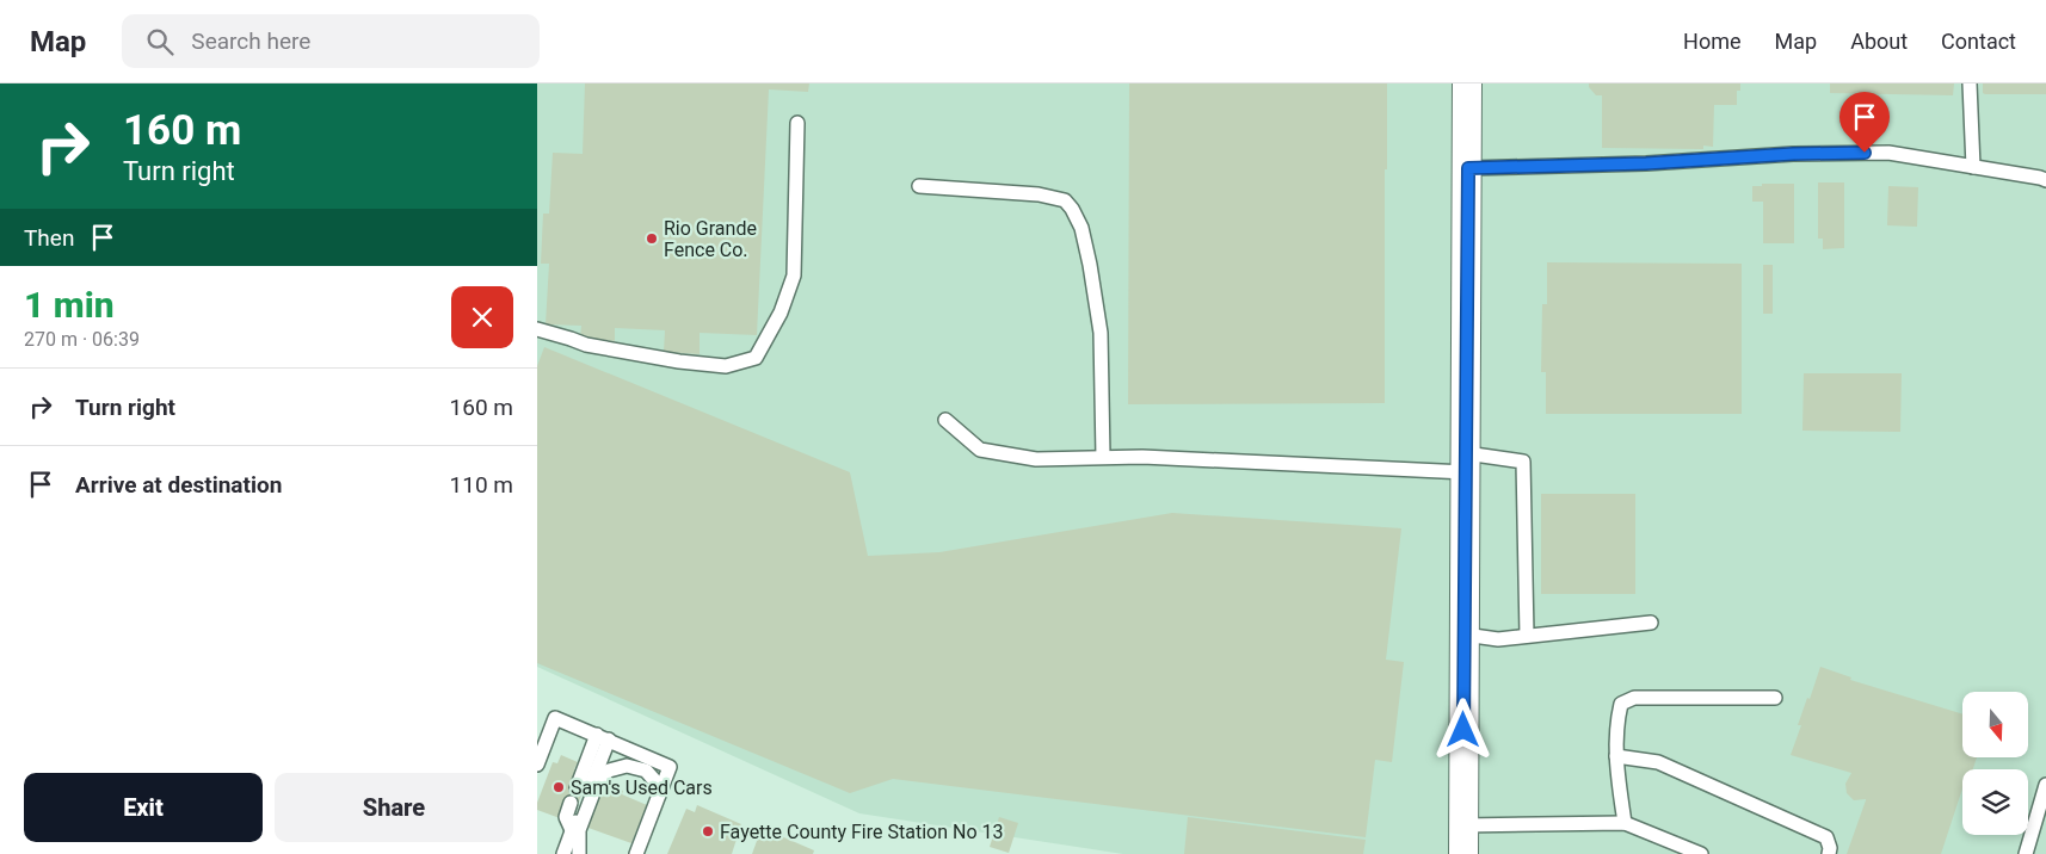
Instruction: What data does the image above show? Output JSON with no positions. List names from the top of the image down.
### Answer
{
  "places": ["Rio Grande Fence Co.", "Sam's Used Cars", "Fayette County Fire Station No 13"],
  "north": "bottom",
  "page": {
    "header": "Map",
    "search": "Search here",
    "nav": [
      "Home",
      "Map",
      "About",
      "Contact"
    ],
    "turn": ["160 m", "Turn right"],
    "then": "Then",
    "heading": ["1 min", "270 m · 06:39"],
    "list": [
      {
        "name": "Turn right",
        "value": "160 m"
      },
      {
        "name": "Arrive at destination",
        "value": "110 m"
      }
    ],
    "buttons": ["Exit", "Share"]
  }
}
